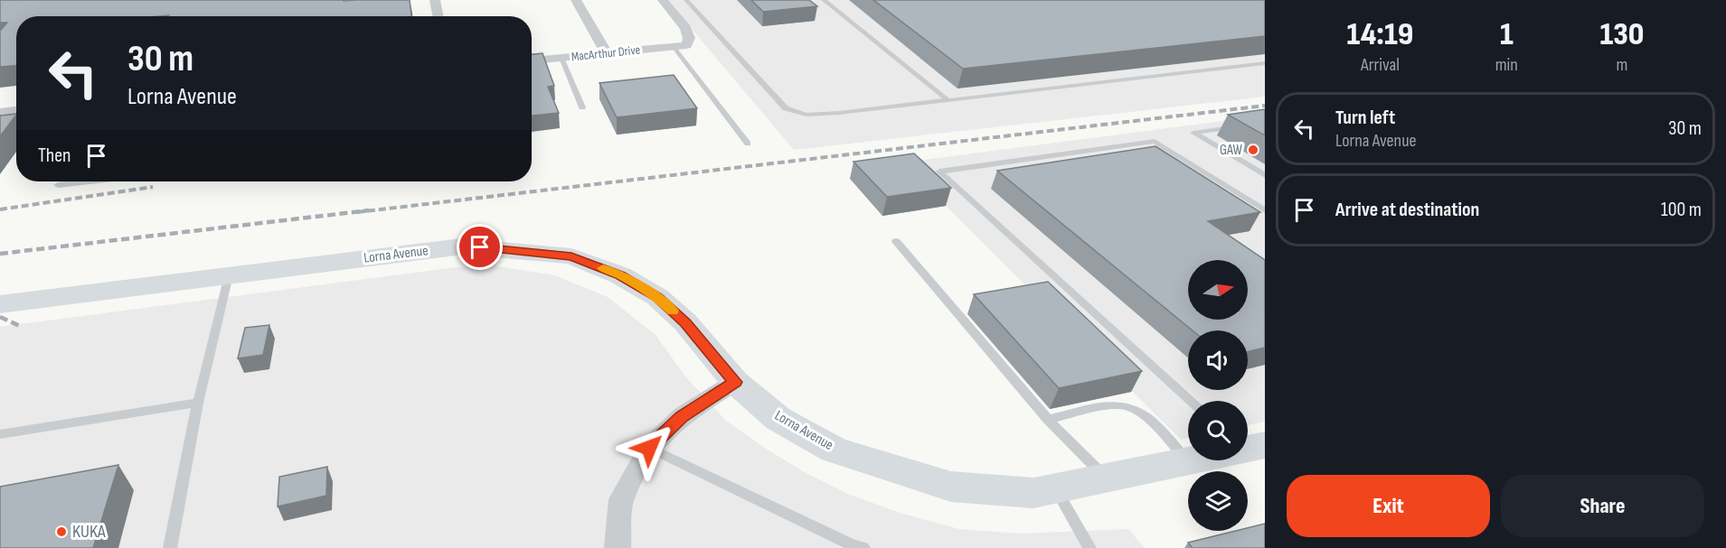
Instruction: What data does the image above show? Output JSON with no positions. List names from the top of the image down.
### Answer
{
  "streets": {
    "street": ["MacArthur Drive", "Lorna Avenue"]
  },
  "places": ["GAW", "KUKA"],
  "north": "right",
  "page": {
    "eta": [
      "14:19",
      "Arrival",
      "1",
      "min",
      "130",
      "m"
    ],
    "turn": ["30 m", "Lorna Avenue"],
    "list": [
      {
        "name": "Turn left",
        "note": "Lorna Avenue",
        "value": "30 m"
      },
      {
        "name": "Arrive at destination",
        "value": "100 m"
      }
    ],
    "then": "Then",
    "buttons": ["Exit", "Share"]
  }
}
